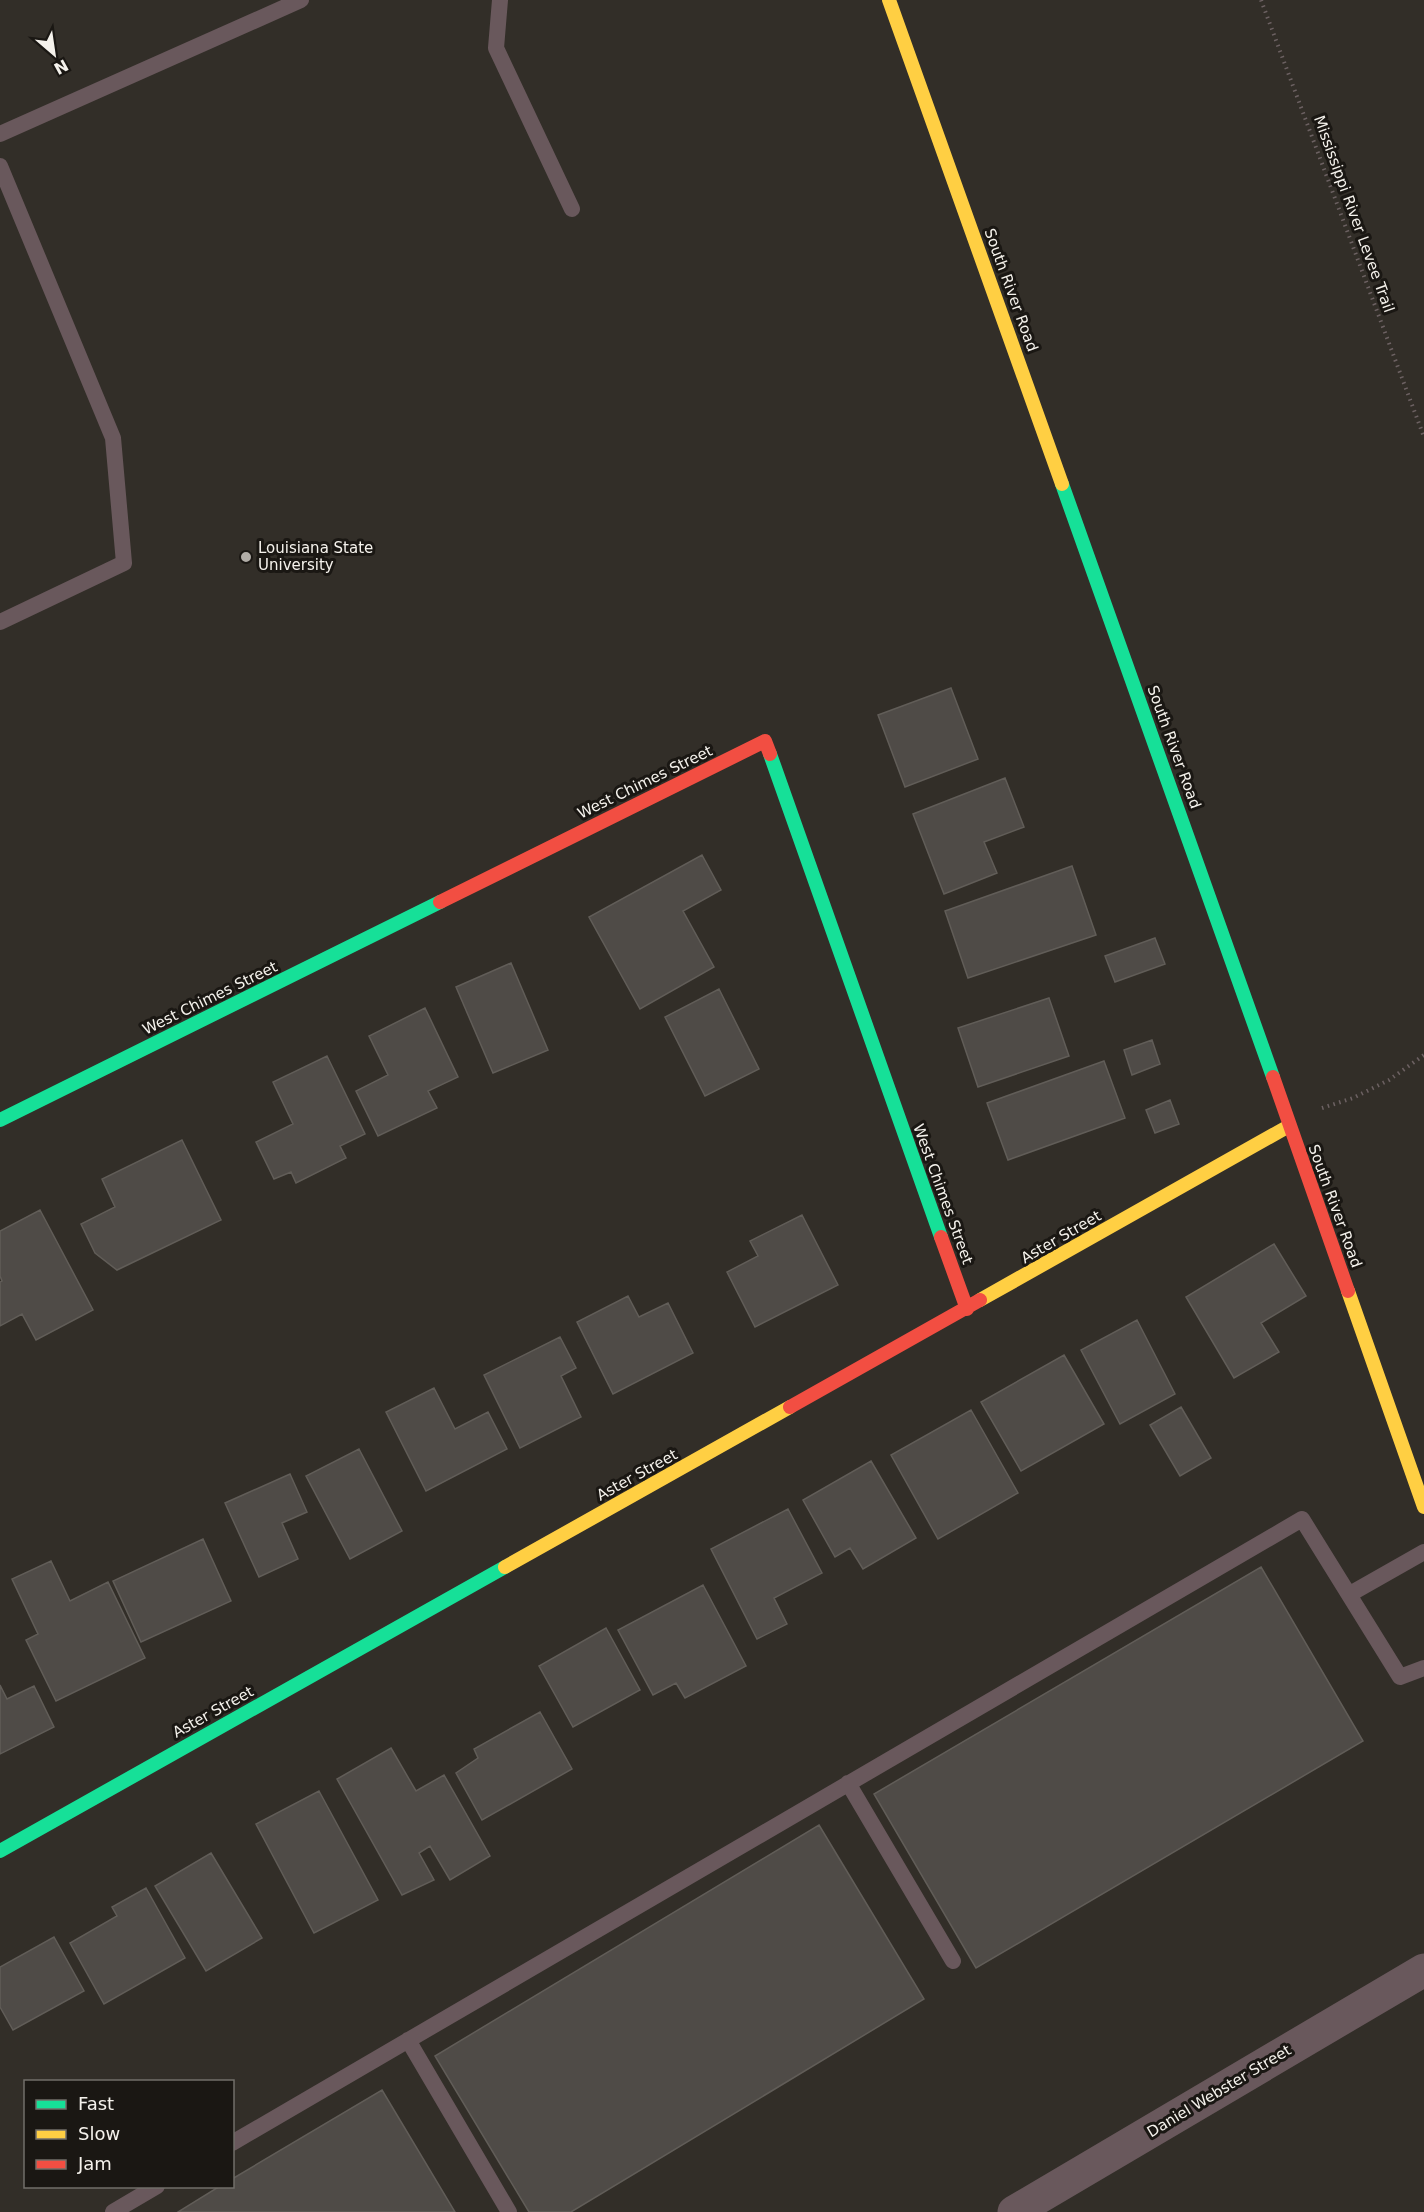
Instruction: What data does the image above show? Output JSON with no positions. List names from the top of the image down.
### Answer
{
  "streets": {
    "street": [
      "South River Road",
      "West Chimes Street",
      "Aster Street",
      "Daniel Webster Street"
    ],
    "path": ["Mississippi River Levee Trail"]
  },
  "crossings": [
    ["South River Road", "Aster Street"],
    ["West Chimes Street", "Aster Street"]
  ],
  "places": ["Louisiana State University"],
  "legend": ["Fast", "Slow", "Jam"],
  "north": "bottom right"
}
